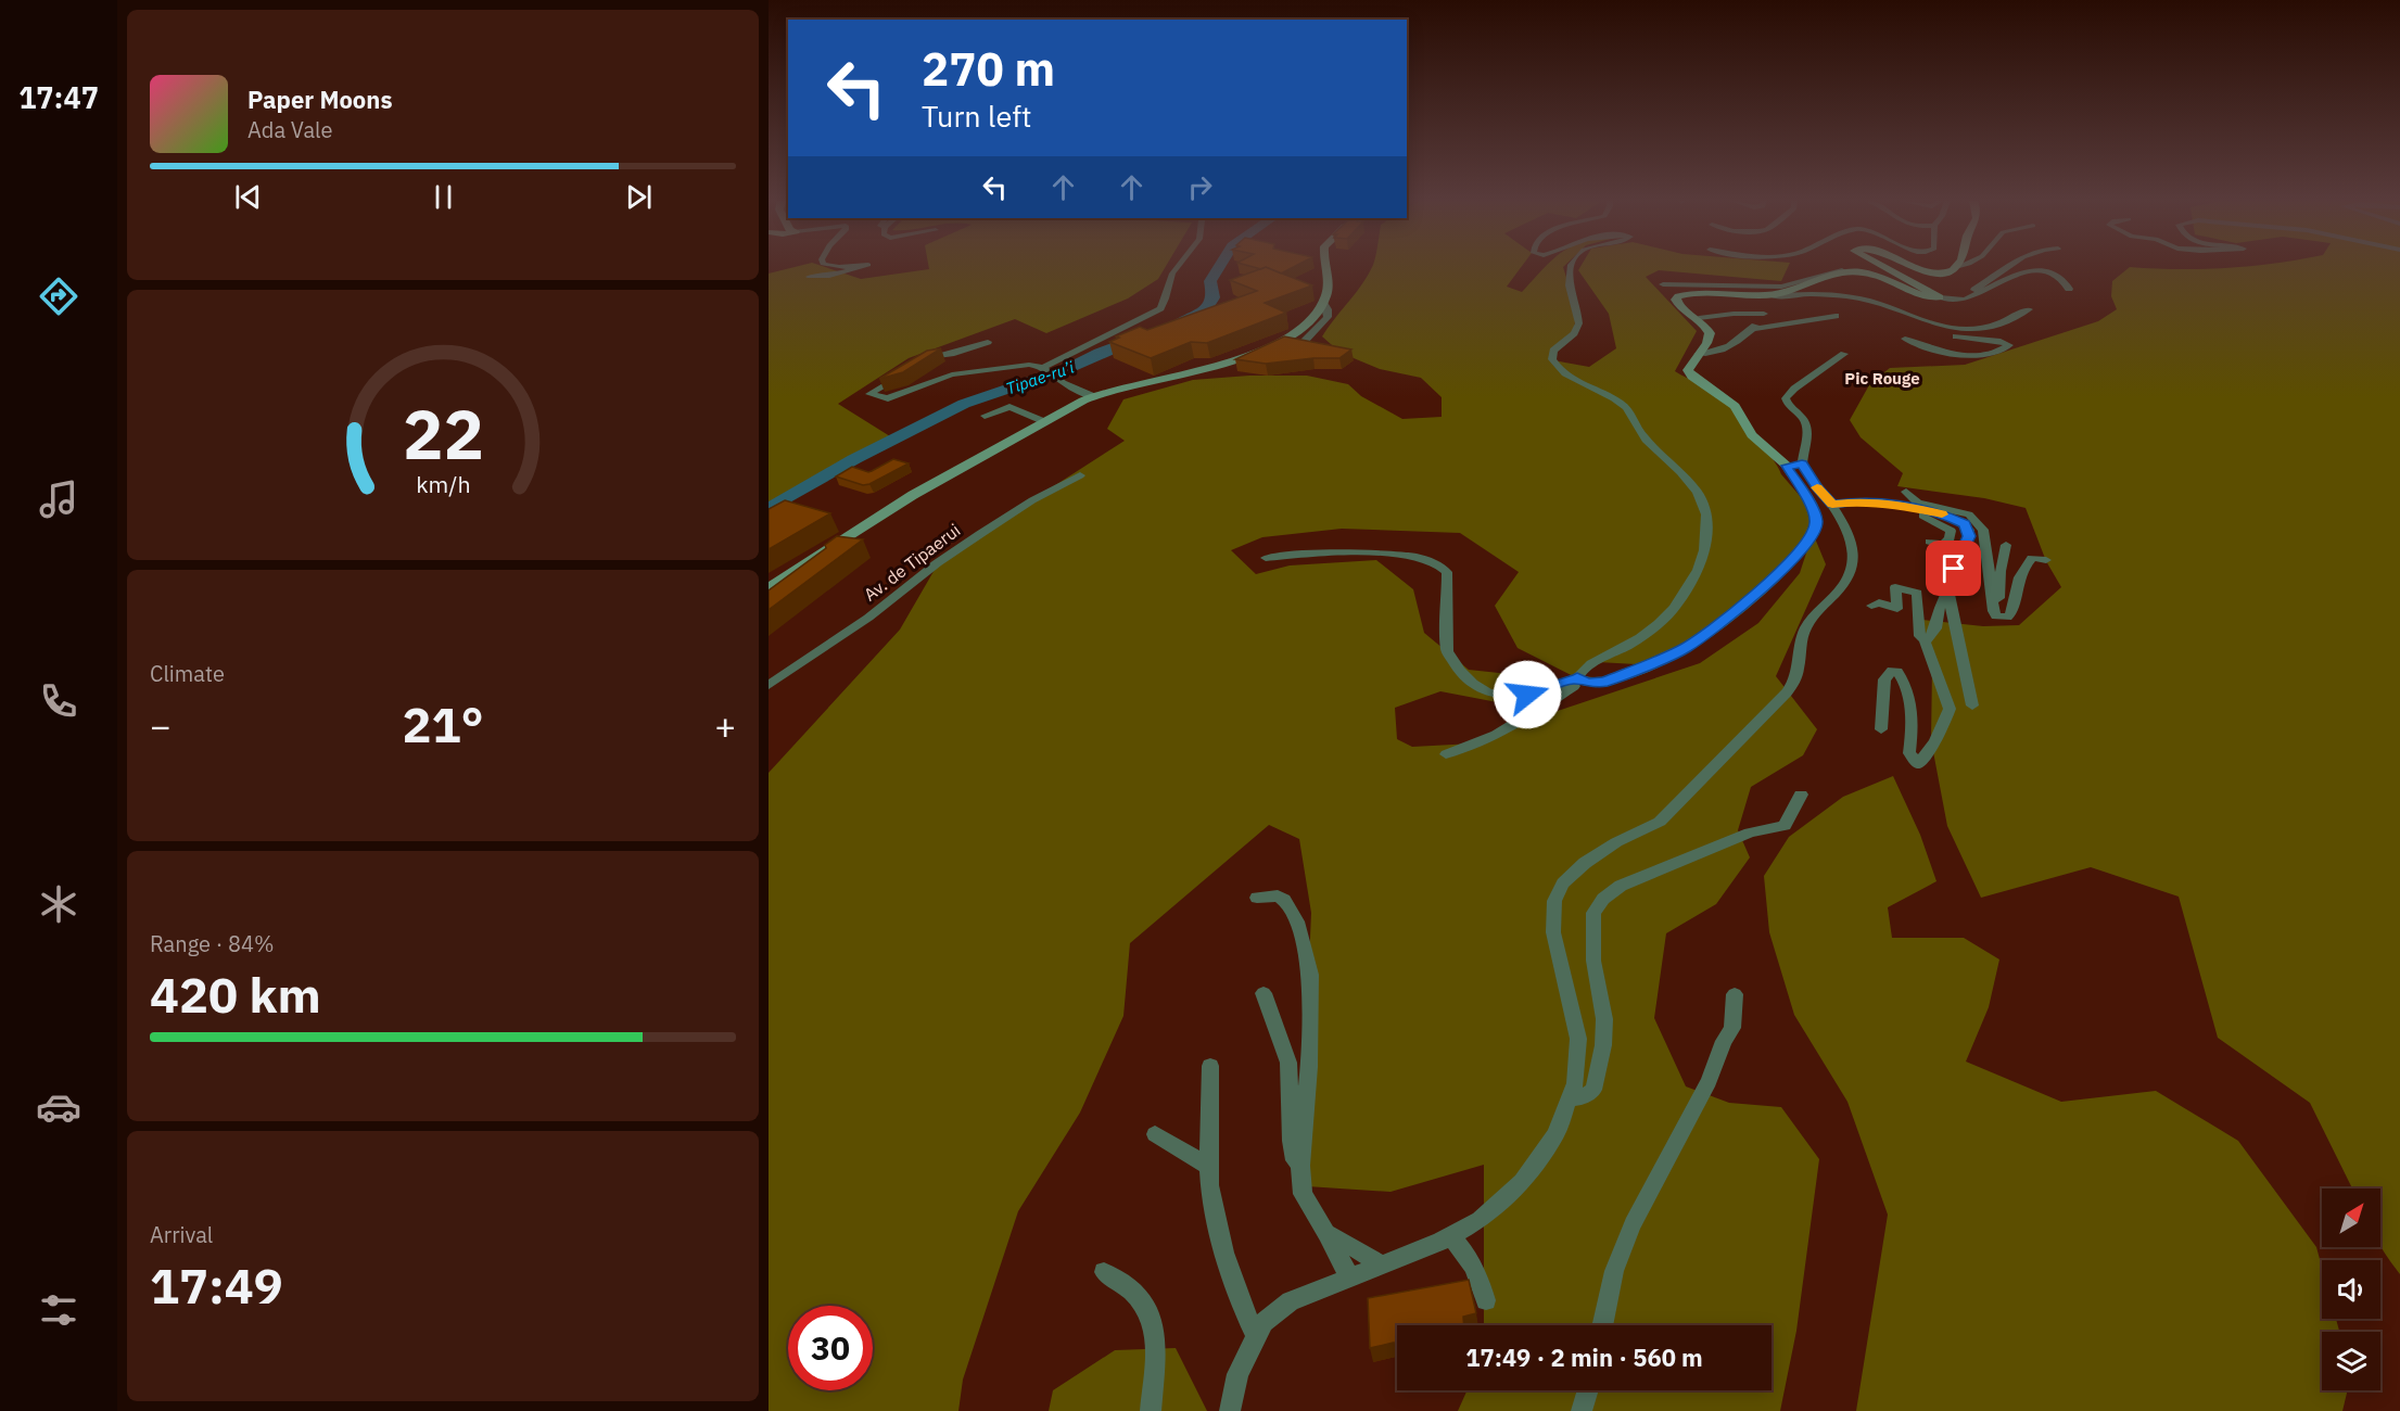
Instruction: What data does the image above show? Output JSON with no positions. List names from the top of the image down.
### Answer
{
  "streets": {
    "street": ["Av. de Tipaerui"]
  },
  "districts": ["Pic Rouge"],
  "water": ["Tipae-ru’i"],
  "north": "top right",
  "page": {
    "tabs": "17:47",
    "turn": ["270 m", "Turn left"],
    "song": ["Paper Moons", "Ada Vale"],
    "tile": [
      "Climate",
      ["Range · 84%", "420 km"],
      ["Arrival", "17:49"]
    ],
    "heat": ["−", "21°", "+"],
    "limit": "30",
    "trip": "17:49 · 2 min · 560 m",
    "gauge": ["22", "km/h"]
  }
}
